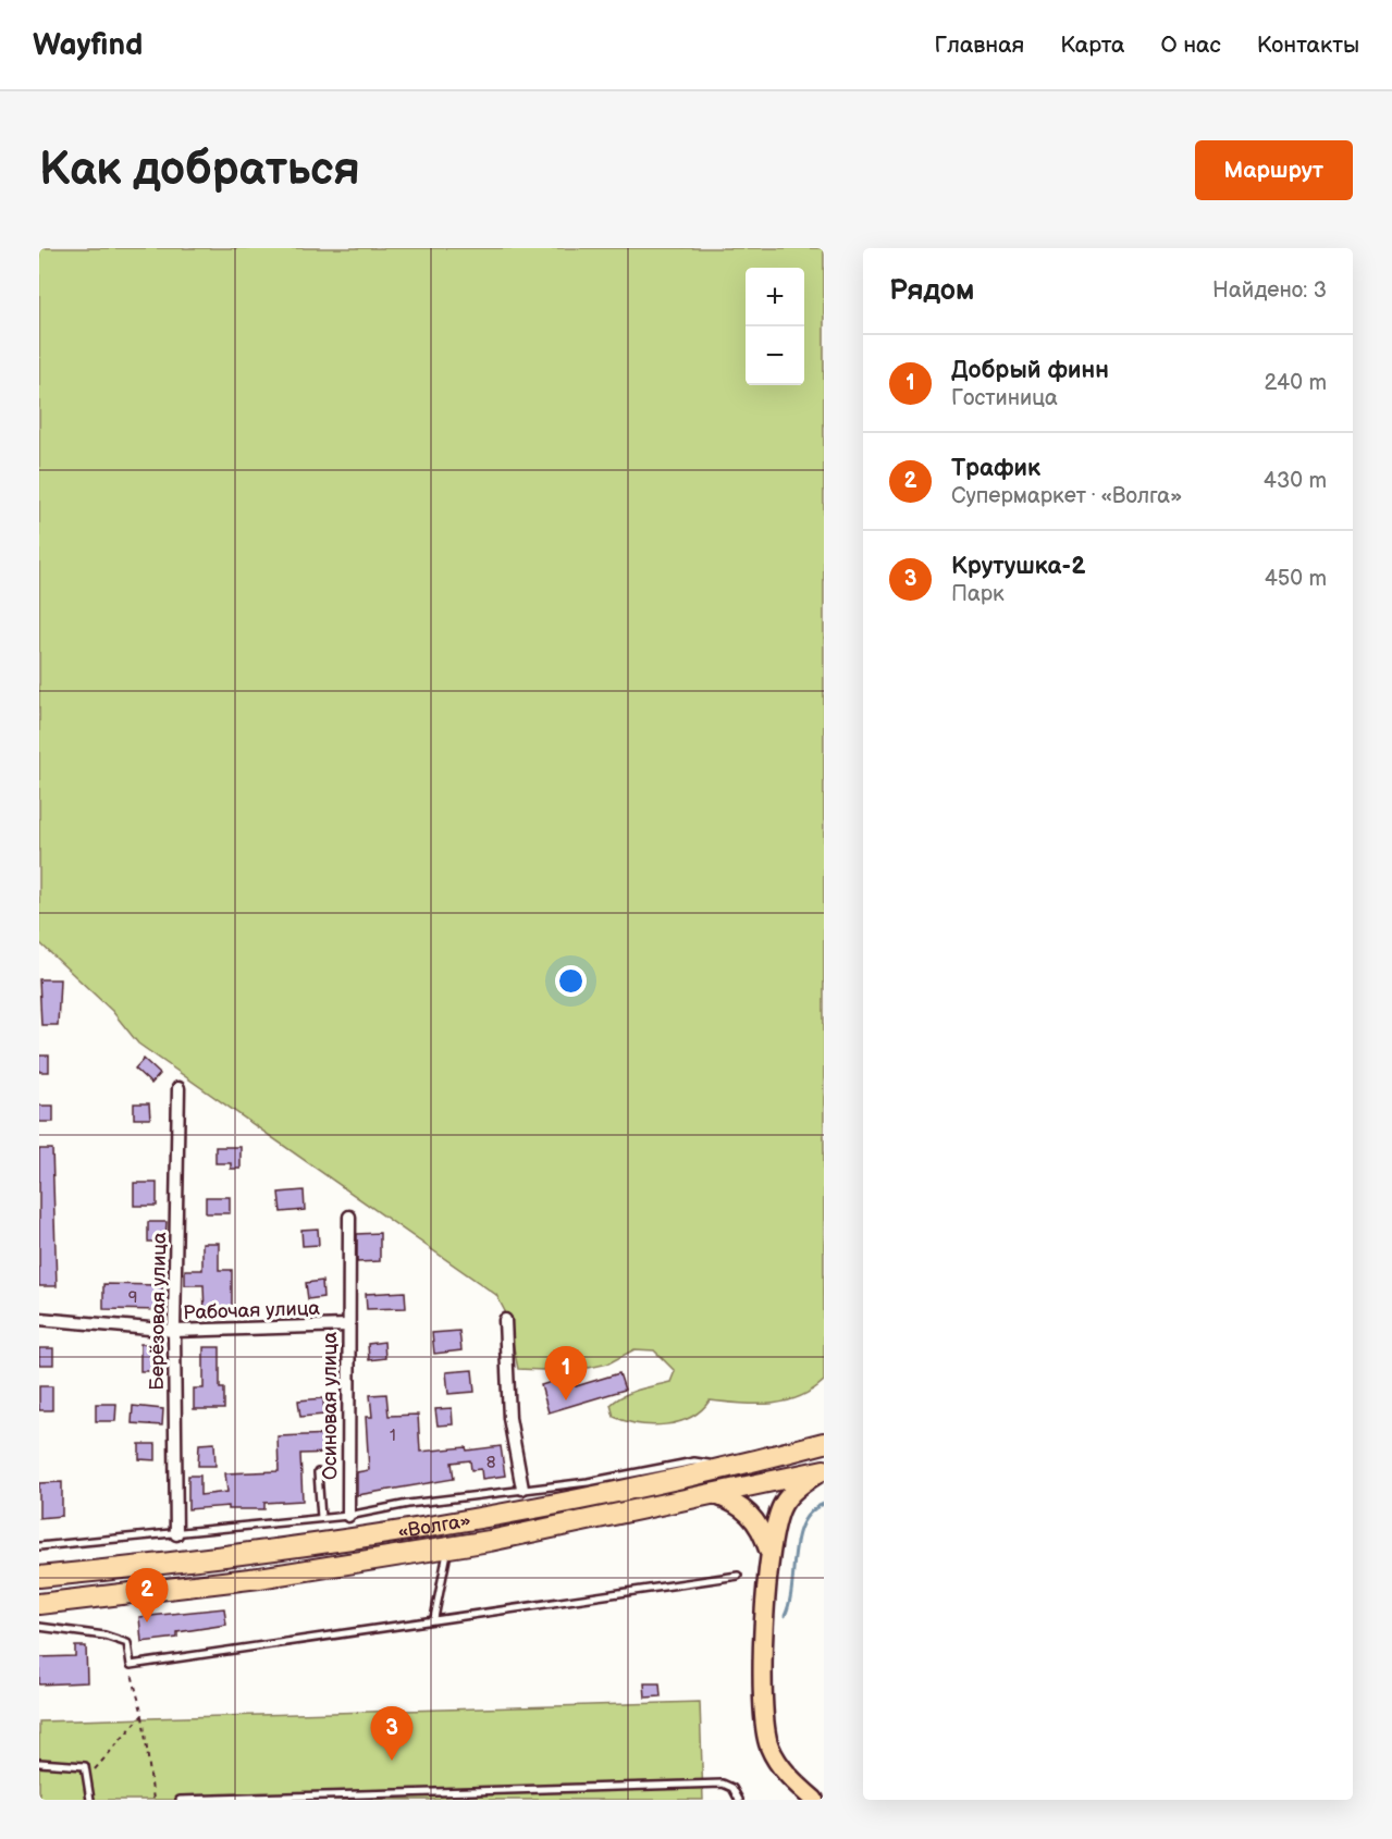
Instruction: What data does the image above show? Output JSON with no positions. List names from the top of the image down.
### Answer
{
  "streets": {
    "highway": ["«Волга»"],
    "street": ["Рабочая улица", "Берёзовая улица", "Осиновая улица"]
  },
  "crossings": [
    ["Рабочая улица", "Берёзовая улица"],
    ["Рабочая улица", "Осиновая улица"]
  ],
  "house_numbers": ["9", "1", "8"],
  "page": {
    "header": "Wayfind",
    "nav": [
      "Главная",
      "Карта",
      "О нас",
      "Контакты"
    ],
    "buttons": "Маршрут",
    "title": "Как добраться",
    "heading": ["Рядом", "Найдено: 3"],
    "map_buttons": ["+", "−"],
    "list": [
      {
        "mark": "1",
        "name": "Добрый финн",
        "note": "Гостиница",
        "value": "240 m"
      },
      {
        "mark": "2",
        "name": "Трафик",
        "note": "Супермаркет · «Волга»",
        "value": "430 m"
      },
      {
        "mark": "3",
        "name": "Крутушка-2",
        "note": "Парк",
        "value": "450 m"
      }
    ],
    "pins": ["1", "2", "3"]
  }
}
